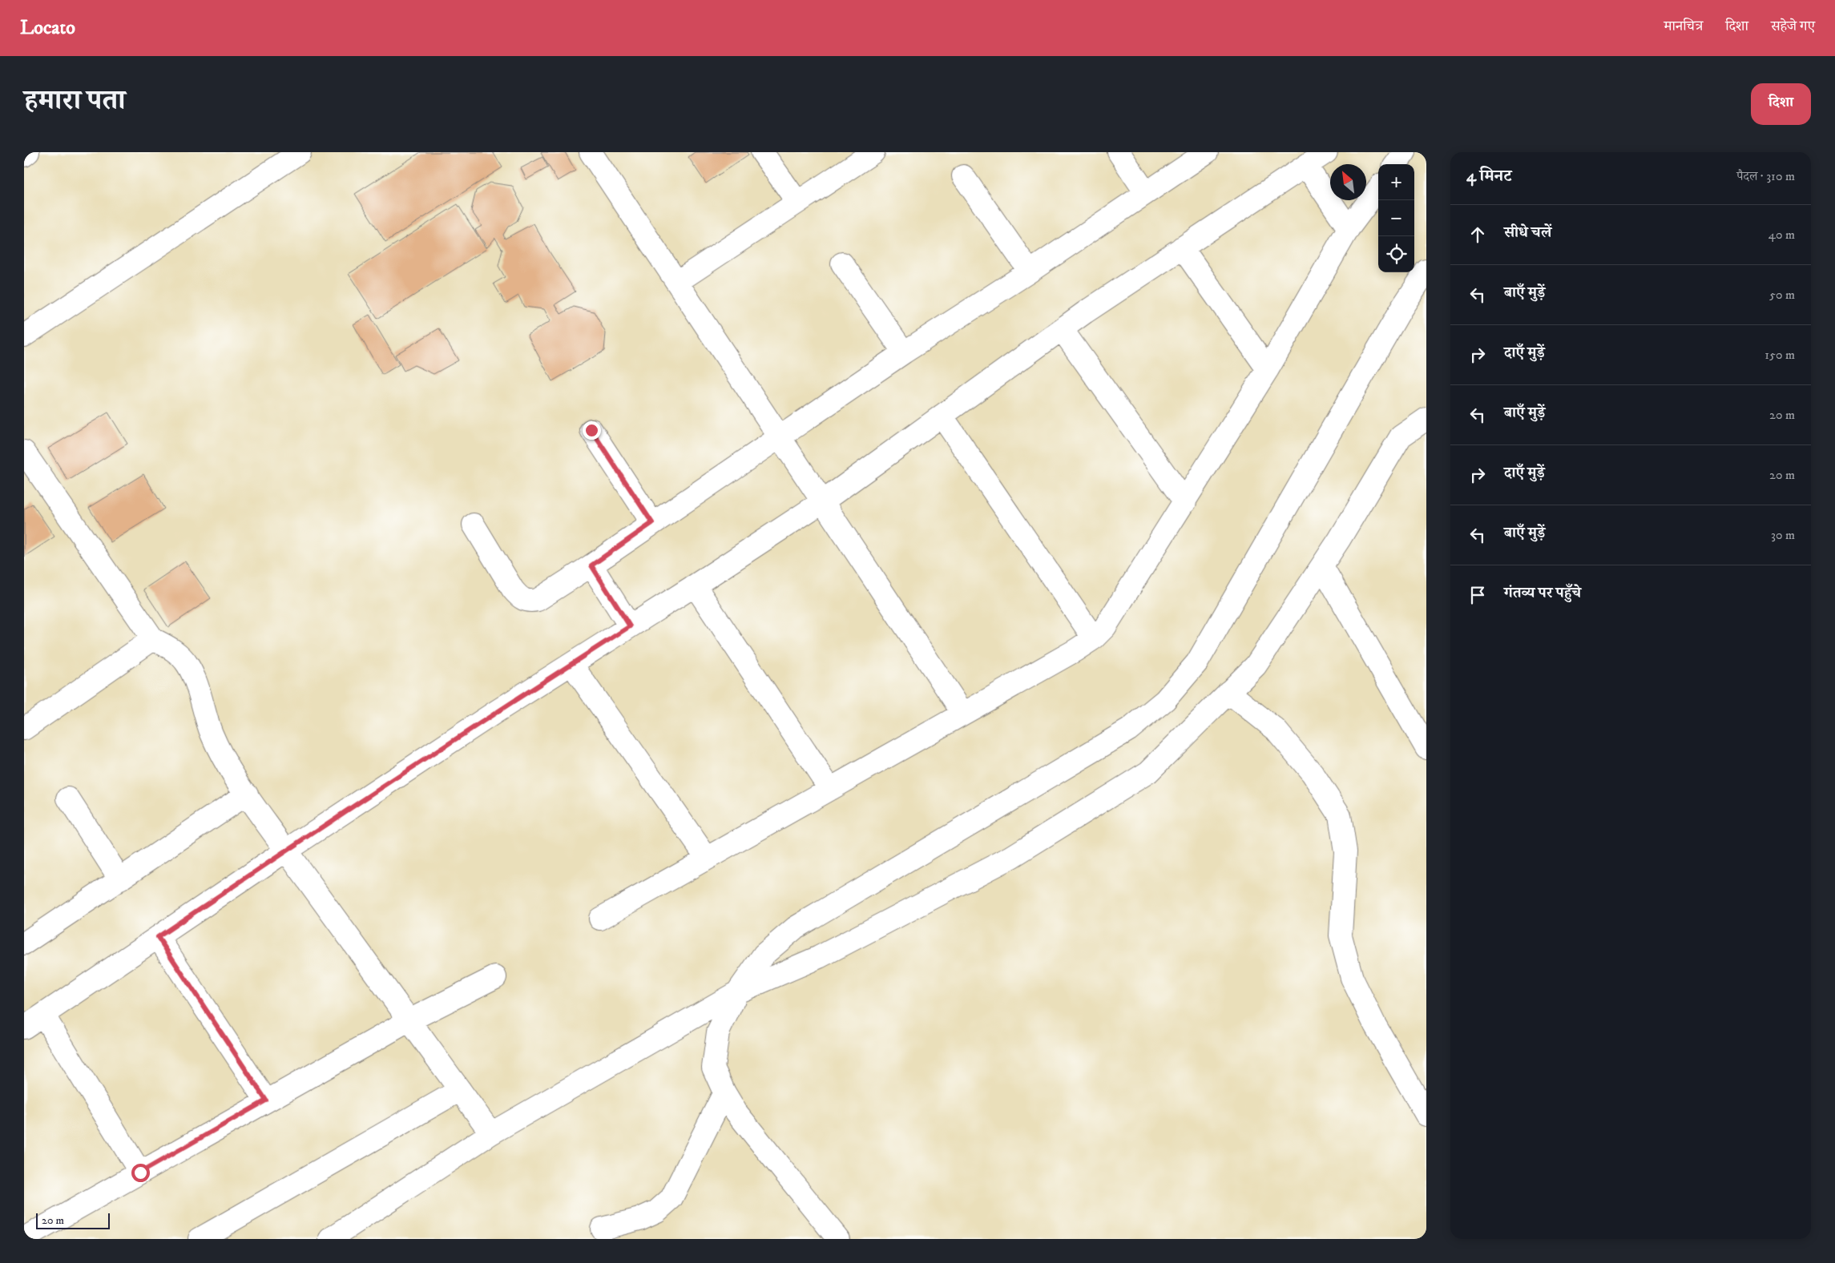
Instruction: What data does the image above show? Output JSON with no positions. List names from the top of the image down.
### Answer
{
  "scale_bar": "20 m",
  "north": "top left",
  "page": {
    "header": "Locato",
    "nav": ["मानचित्र", "दिशा", "सहेजे गए"],
    "title": "हमारा पता",
    "buttons": "दिशा",
    "heading": ["4 मिनट", "पैदल · 310 m"],
    "map_buttons": ["+", "−"],
    "list": [
      ["सीधे चलें", "40 m"],
      ["बाएँ मुड़ें", "50 m"],
      ["दाएँ मुड़ें", "150 m"],
      ["बाएँ मुड़ें", "20 m"],
      ["दाएँ मुड़ें", "20 m"],
      ["बाएँ मुड़ें", "30 m"],
      "गंतव्य पर पहुँचे"
    ],
    "scale": "20 m"
  }
}
